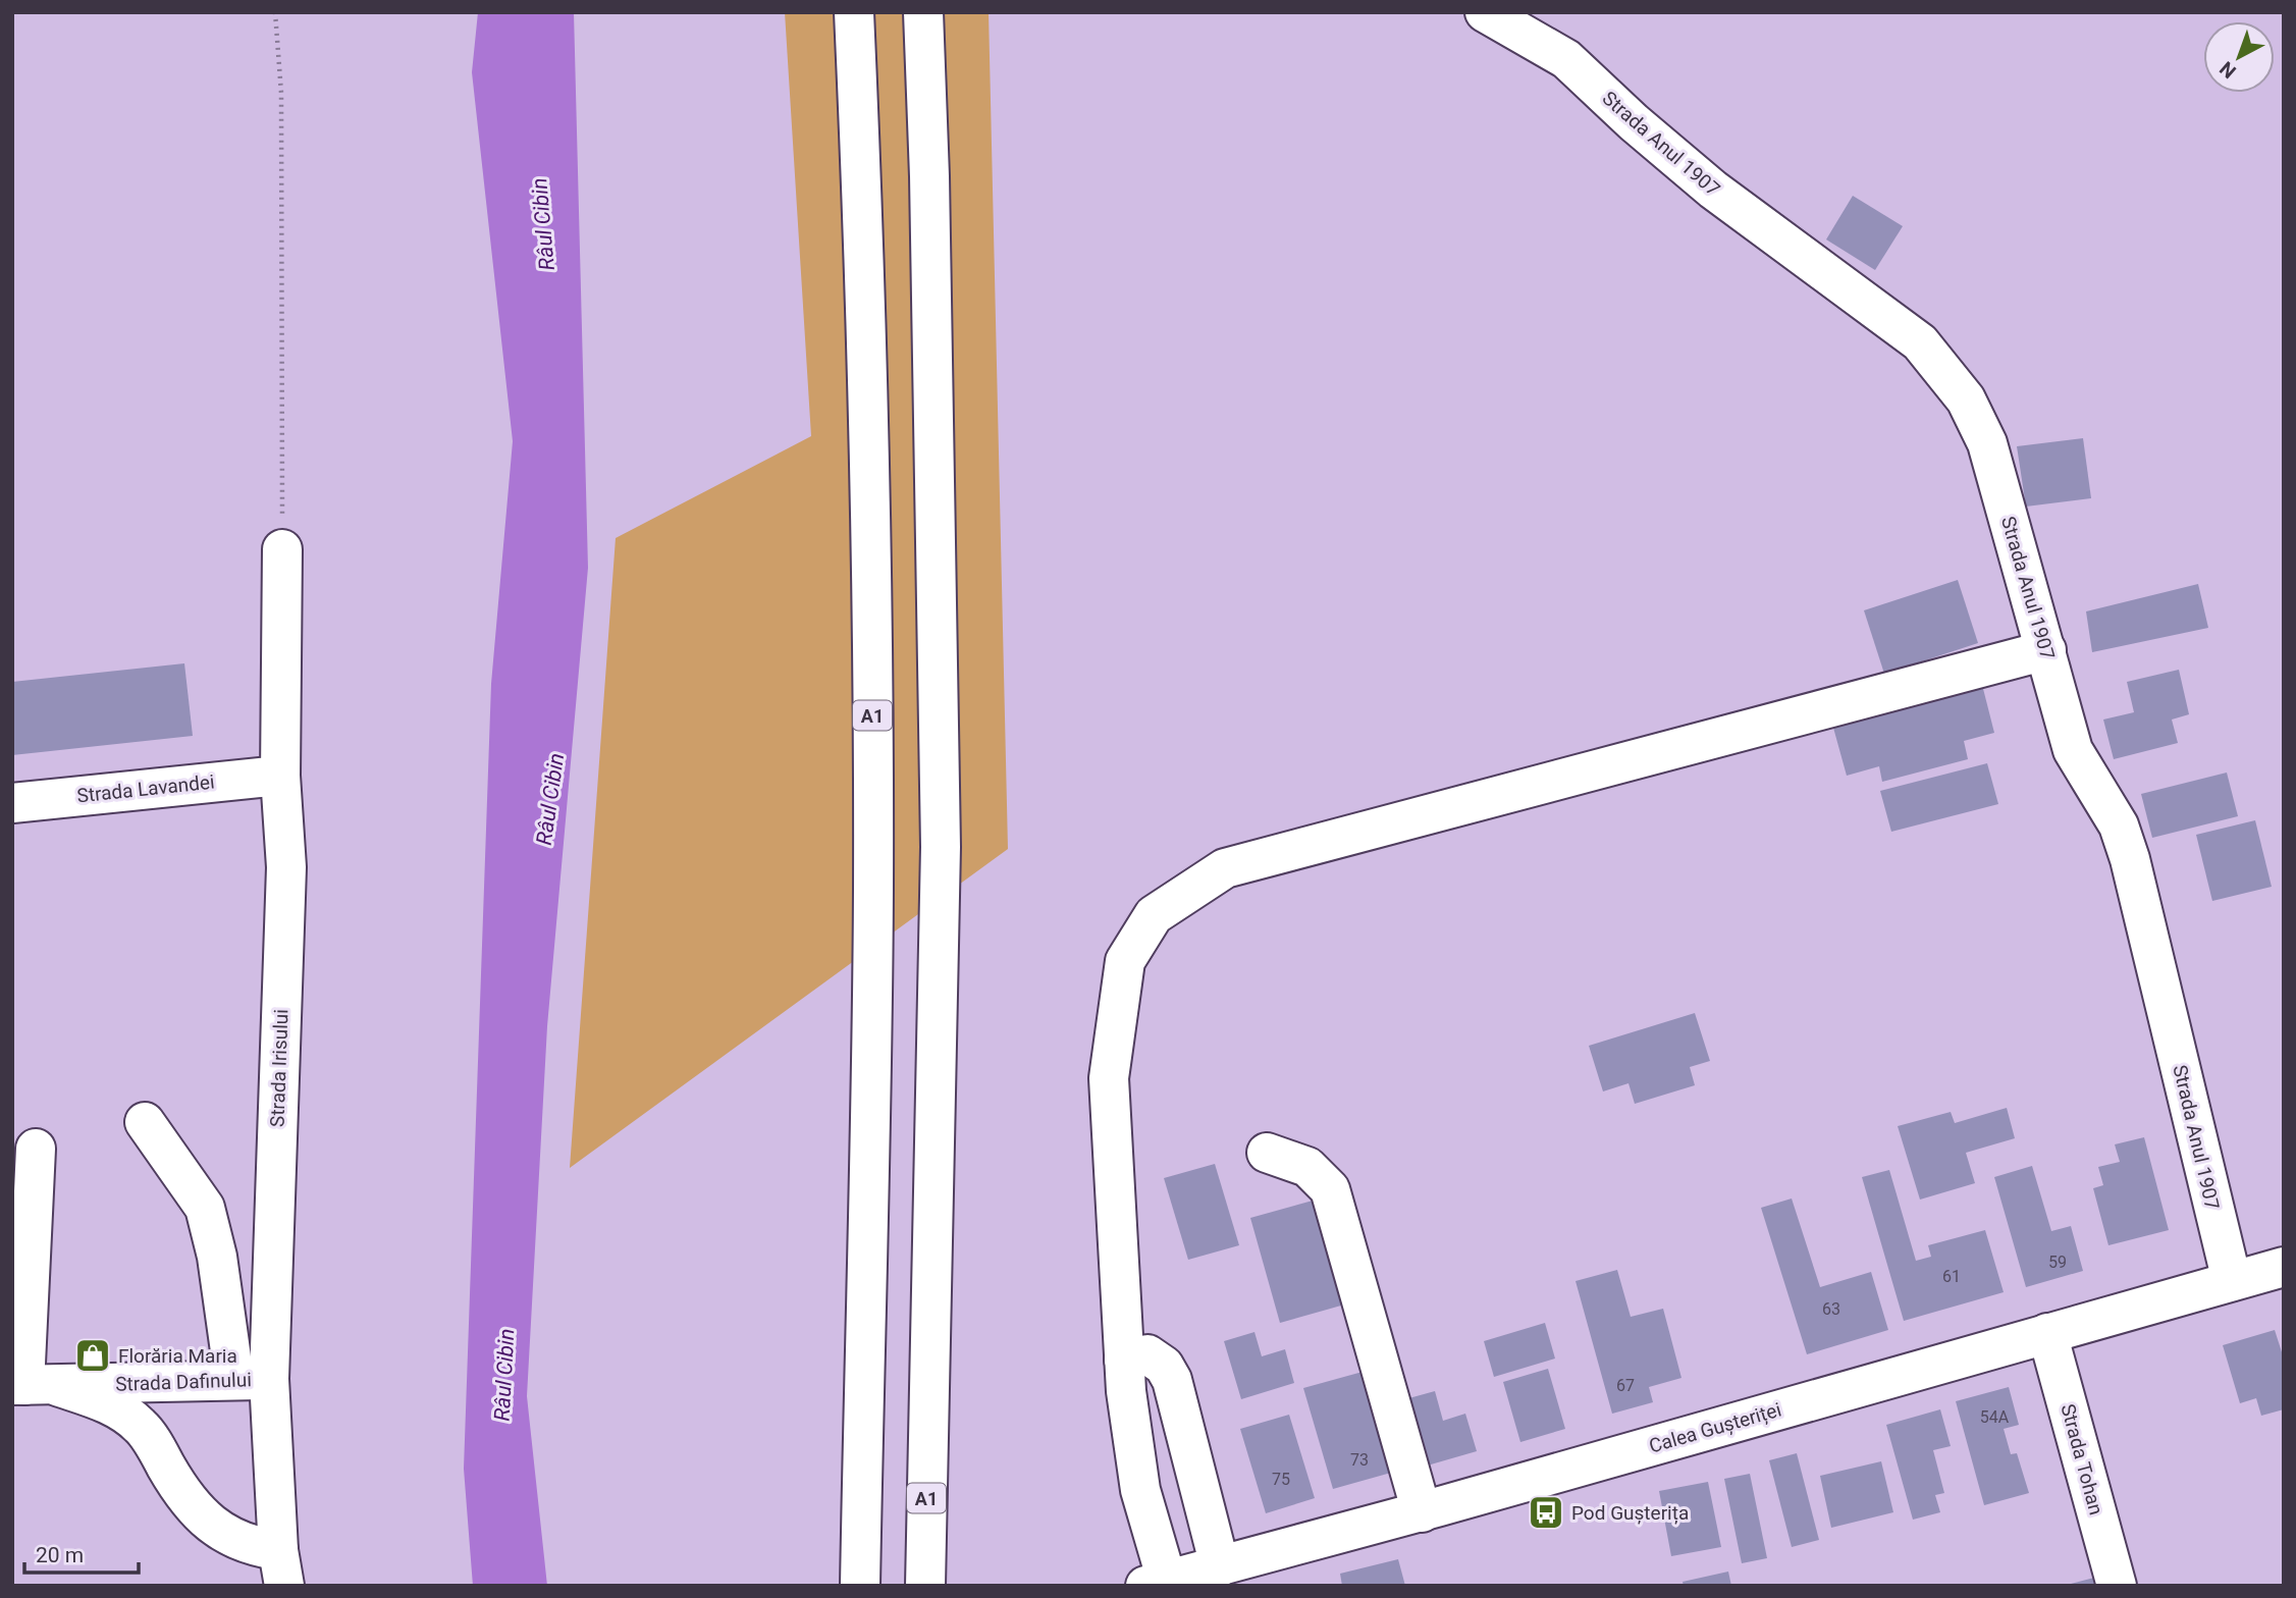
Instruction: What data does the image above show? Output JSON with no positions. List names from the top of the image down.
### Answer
{
  "streets": {
    "main road": [
      "Strada Anul 1907",
      "A1",
      "Strada Lavandei",
      "Strada Irisului",
      "Strada Dafinului",
      "Calea Gușteriței",
      "Strada Tohan"
    ]
  },
  "crossings": [
    ["Strada Anul 1907", "Calea Gușteriței"],
    ["Strada Lavandei", "Strada Irisului"],
    ["Strada Irisului", "Strada Dafinului"],
    ["Calea Gușteriței", "Strada Tohan"]
  ],
  "water": ["Râul Cibin"],
  "places": {
    "shop": ["Florăria Maria"],
    "bus stop": ["Pod Gușterița"]
  },
  "house_numbers": [
    "59",
    "61",
    "63",
    "67",
    "54A",
    "73",
    "75"
  ],
  "scale_bar": "20 m",
  "north": "bottom left"
}
